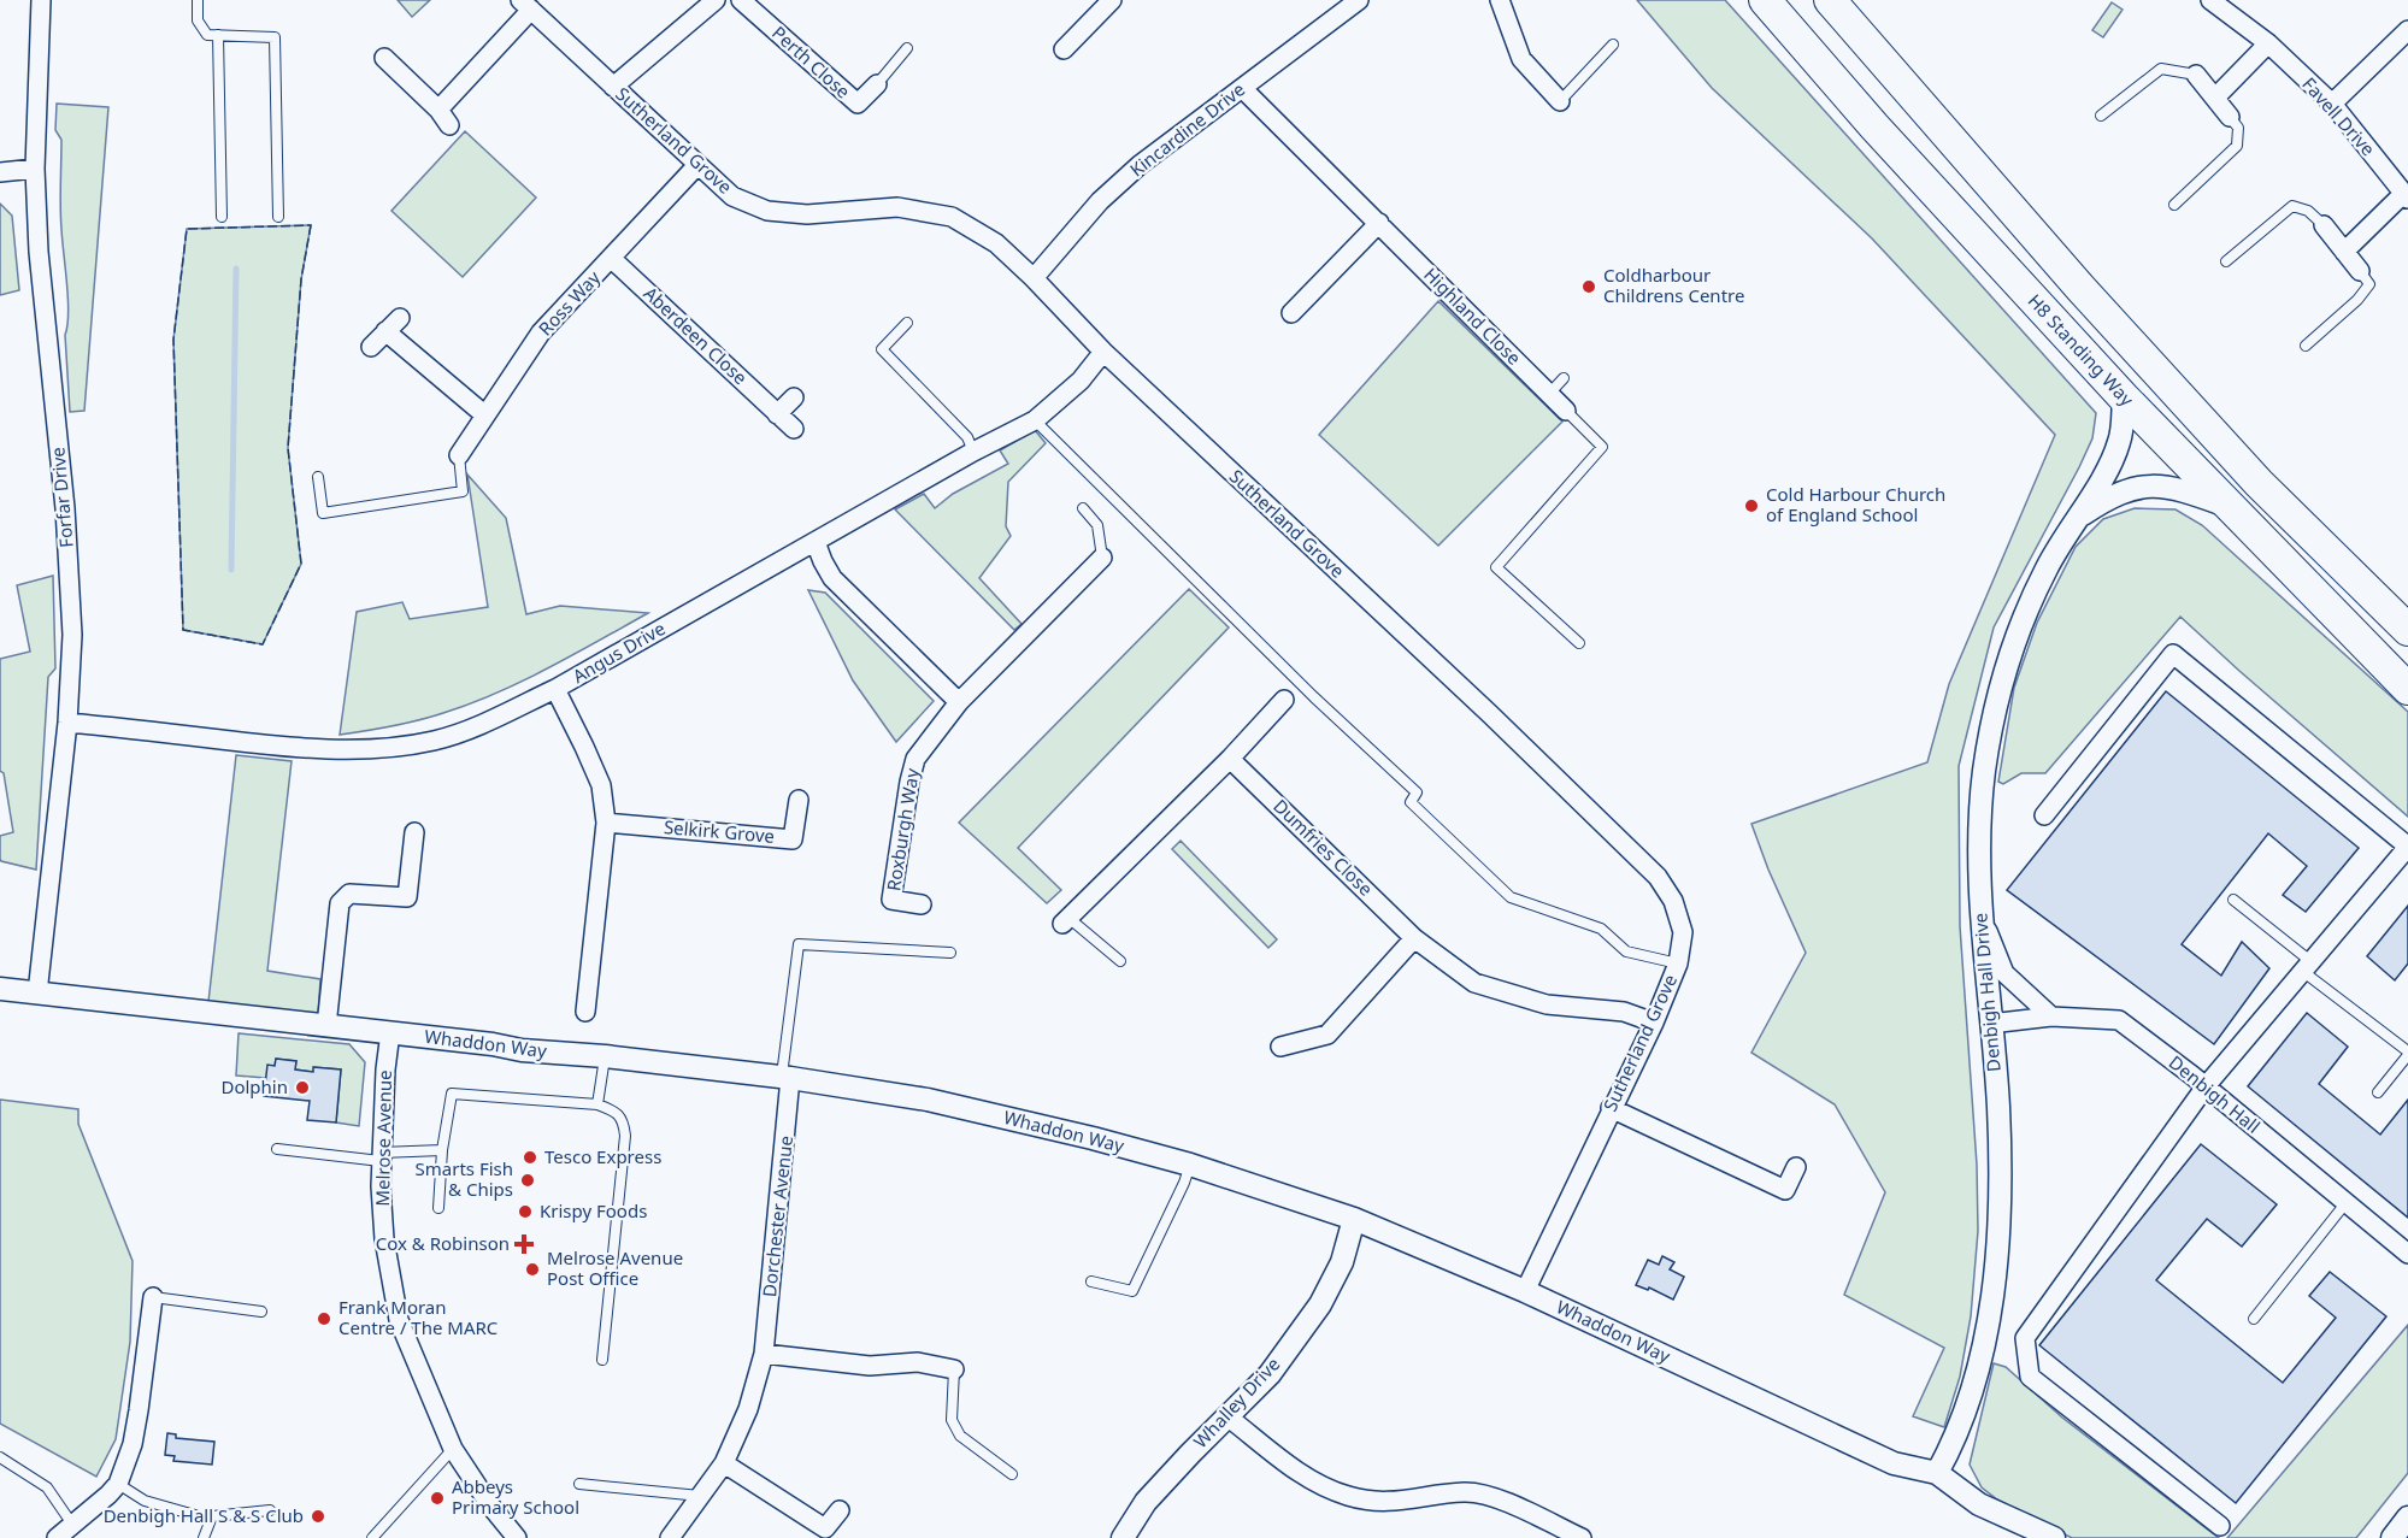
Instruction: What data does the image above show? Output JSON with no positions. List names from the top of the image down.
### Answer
{
  "streets": {
    "highway": ["H8 Standing Way"],
    "street": [
      "Perth Close",
      "Favell Drive",
      "Kincardine Drive",
      "Sutherland Grove",
      "Ross Way",
      "Highland Close",
      "Aberdeen Close",
      "Forfar Drive",
      "Angus Drive",
      "Roxburgh Way",
      "Selkirk Grove",
      "Dumfries Close",
      "Denbigh Hall Drive",
      "Whaddon Way",
      "Denbigh Hall",
      "Melrose Avenue",
      "Dorchester Avenue",
      "Whalley Drive"
    ]
  },
  "crossings": [
    ["Kincardine Drive", "Sutherland Grove"],
    ["Kincardine Drive", "Highland Close"],
    ["Sutherland Grove", "Ross Way"],
    ["Sutherland Grove", "Angus Drive"],
    ["Sutherland Grove", "Dumfries Close"],
    ["Sutherland Grove", "Whaddon Way"],
    ["Ross Way", "Aberdeen Close"],
    ["H8 Standing Way", "Denbigh Hall Drive"],
    ["Forfar Drive", "Angus Drive"],
    ["Forfar Drive", "Whaddon Way"],
    ["Denbigh Hall Drive", "Whaddon Way"],
    ["Denbigh Hall Drive", "Denbigh Hall"],
    ["Whaddon Way", "Melrose Avenue"],
    ["Whaddon Way", "Dorchester Avenue"],
    ["Whaddon Way", "Whalley Drive"]
  ],
  "places": {
    "other": [
      "Coldharbour Childrens Centre",
      "Cold Harbour Church of England School",
      "Dolphin",
      "Tesco Express",
      "Smarts Fish & Chips",
      "Krispy Foods",
      "Melrose Avenue Post Office",
      "Frank Moran Centre / The MARC",
      "Abbeys Primary School",
      "Denbigh Hall S & S Club"
    ],
    "health": ["Cox & Robinson"]
  }
}
